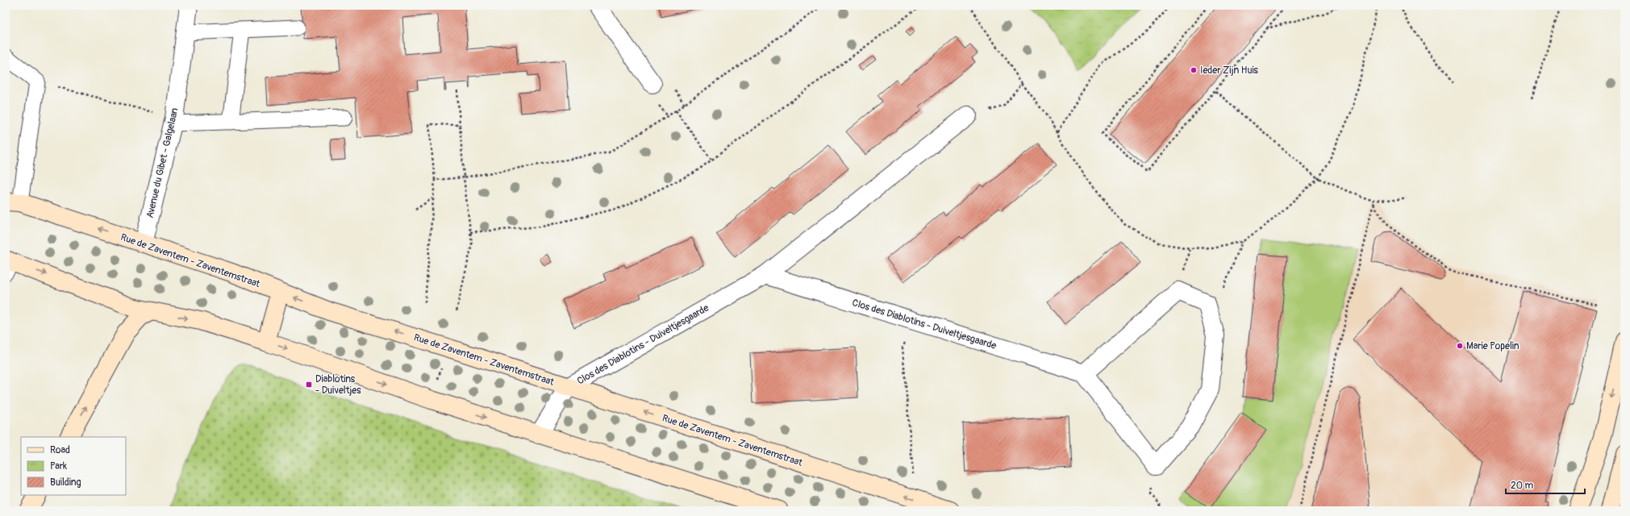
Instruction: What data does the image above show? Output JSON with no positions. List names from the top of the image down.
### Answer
{
  "streets": {
    "main road": ["Rue de Zaventem - Zaventemstraat"],
    "street": ["Avenue du Gibet - Galgelaan", "Clos des Diablotins - Duiveltjesgaarde"]
  },
  "crossings": [
    ["Avenue du Gibet - Galgelaan", "Rue de Zaventem - Zaventemstraat"],
    ["Rue de Zaventem - Zaventemstraat", "Clos des Diablotins - Duiveltjesgaarde"]
  ],
  "places": {
    "other": ["Ieder Zijn Huis", "Marie Popelin"],
    "transit": ["Diablotins - Duiveltjes"]
  },
  "legend": ["Road", "Park", "Building"],
  "scale_bar": "20 m"
}
